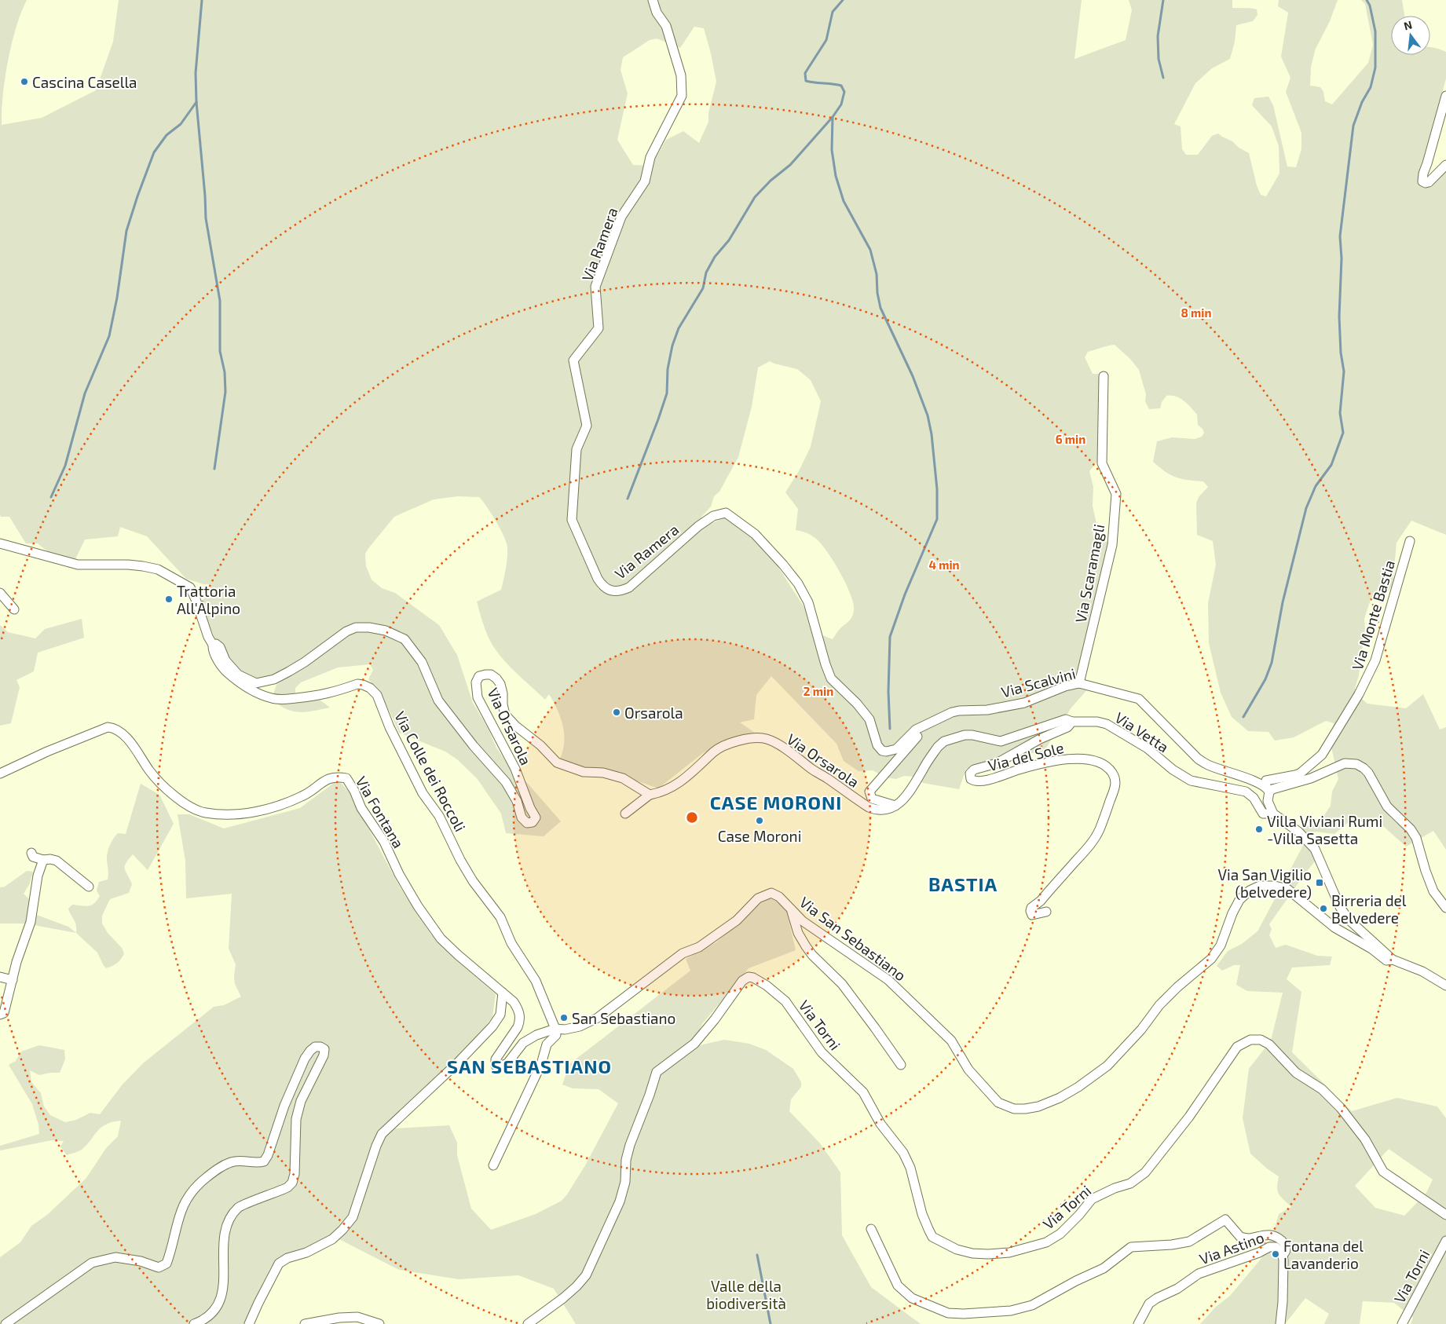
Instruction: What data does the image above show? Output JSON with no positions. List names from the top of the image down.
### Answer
{
  "streets": {
    "street": [
      "Via Ramera",
      "Via Scaramagli",
      "Via Monte Bastia",
      "Via Scalvini",
      "Via Orsarola",
      "Via Vetta",
      "Via del Sole",
      "Via Colle dei Roccoli",
      "Via Fontana",
      "Via San Sebastiano",
      "Via Torni",
      "Via Astino"
    ]
  },
  "crossings": [
    ["Via Ramera", "Via Scalvini"],
    ["Via Scaramagli", "Via Scalvini"],
    ["Via Monte Bastia", "Via Scalvini"],
    ["Via Scalvini", "Via Orsarola"],
    ["Via Scalvini", "Via Vetta"],
    ["Via Orsarola", "Via Vetta"],
    ["Via Orsarola", "Via Colle dei Roccoli"],
    ["Via Vetta", "Via del Sole"],
    ["Via Colle dei Roccoli", "Via San Sebastiano"],
    ["Via Fontana", "Via San Sebastiano"]
  ],
  "districts": ["CASE MORONI", "BASTIA", "SAN SEBASTIANO"],
  "parks": ["Valle della biodiversità"],
  "places": {
    "other": [
      "Cascina Casella",
      "Trattoria All'Alpino",
      "Orsarola",
      "Case Moroni",
      "Villa Viviani Rumi -Villa Sasetta",
      "Birreria del Belvedere",
      "San Sebastiano",
      "Fontana del Lavanderio"
    ],
    "transit": ["Via San Vigilio (belvedere)"]
  },
  "north": "top",
  "rings": [
    "8 min",
    "6 min",
    "4 min",
    "2 min"
  ]
}
